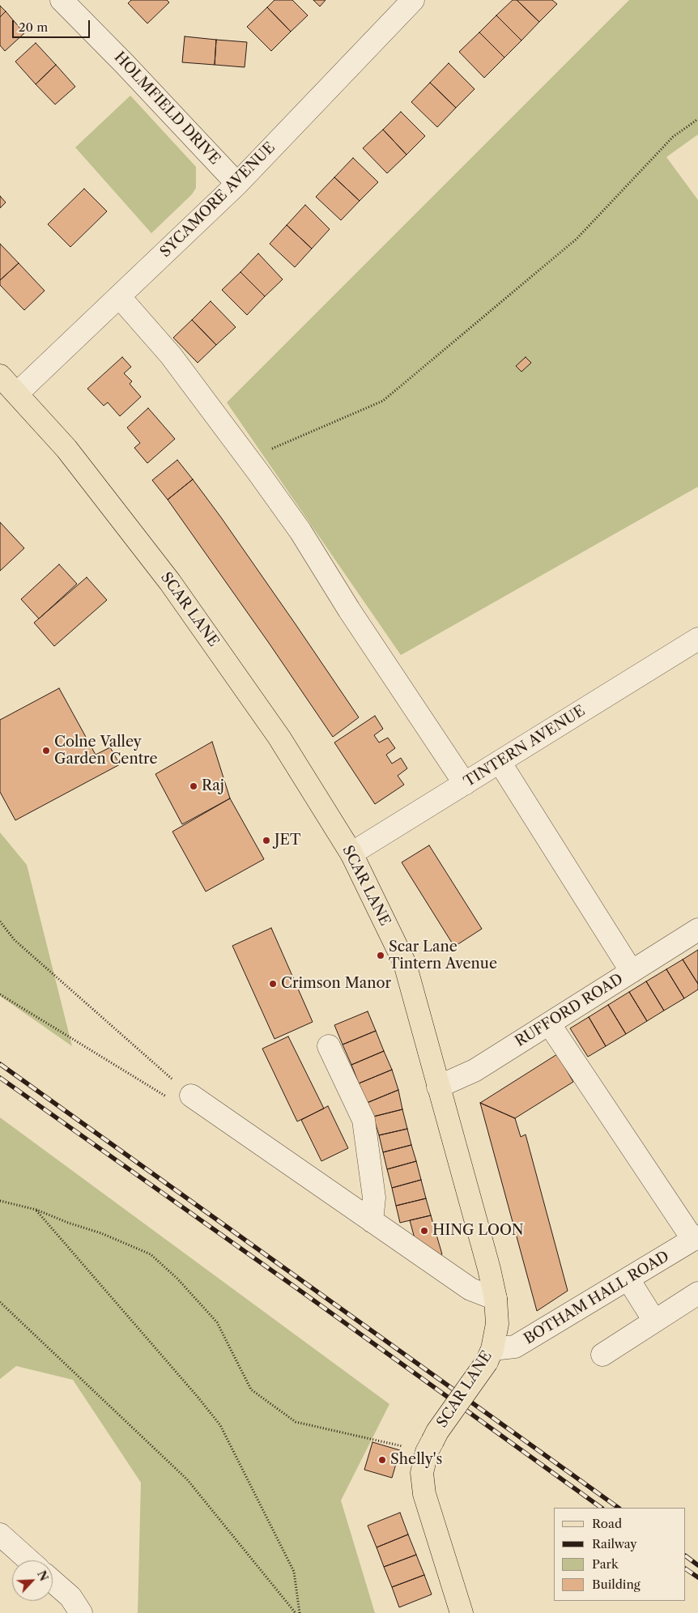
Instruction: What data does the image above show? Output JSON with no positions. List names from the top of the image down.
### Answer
{
  "streets": {
    "main road": ["SCAR LANE"],
    "street": [
      "HOLMFIELD DRIVE",
      "SYCAMORE AVENUE",
      "TINTERN AVENUE",
      "RUFFORD ROAD",
      "BOTHAM HALL ROAD"
    ]
  },
  "crossings": [
    ["HOLMFIELD DRIVE", "SYCAMORE AVENUE"],
    ["SYCAMORE AVENUE", "SCAR LANE"],
    ["SCAR LANE", "TINTERN AVENUE"],
    ["SCAR LANE", "RUFFORD ROAD"],
    ["SCAR LANE", "BOTHAM HALL ROAD"]
  ],
  "places": [
    "Colne Valley Garden Centre",
    "Raj",
    "JET",
    "Scar Lane Tintern Avenue",
    "Crimson Manor",
    "HING LOON",
    "Shelly's"
  ],
  "legend": [
    "Road",
    "Railway",
    "Park",
    "Building"
  ],
  "scale_bar": "20 m",
  "north": "top right"
}
